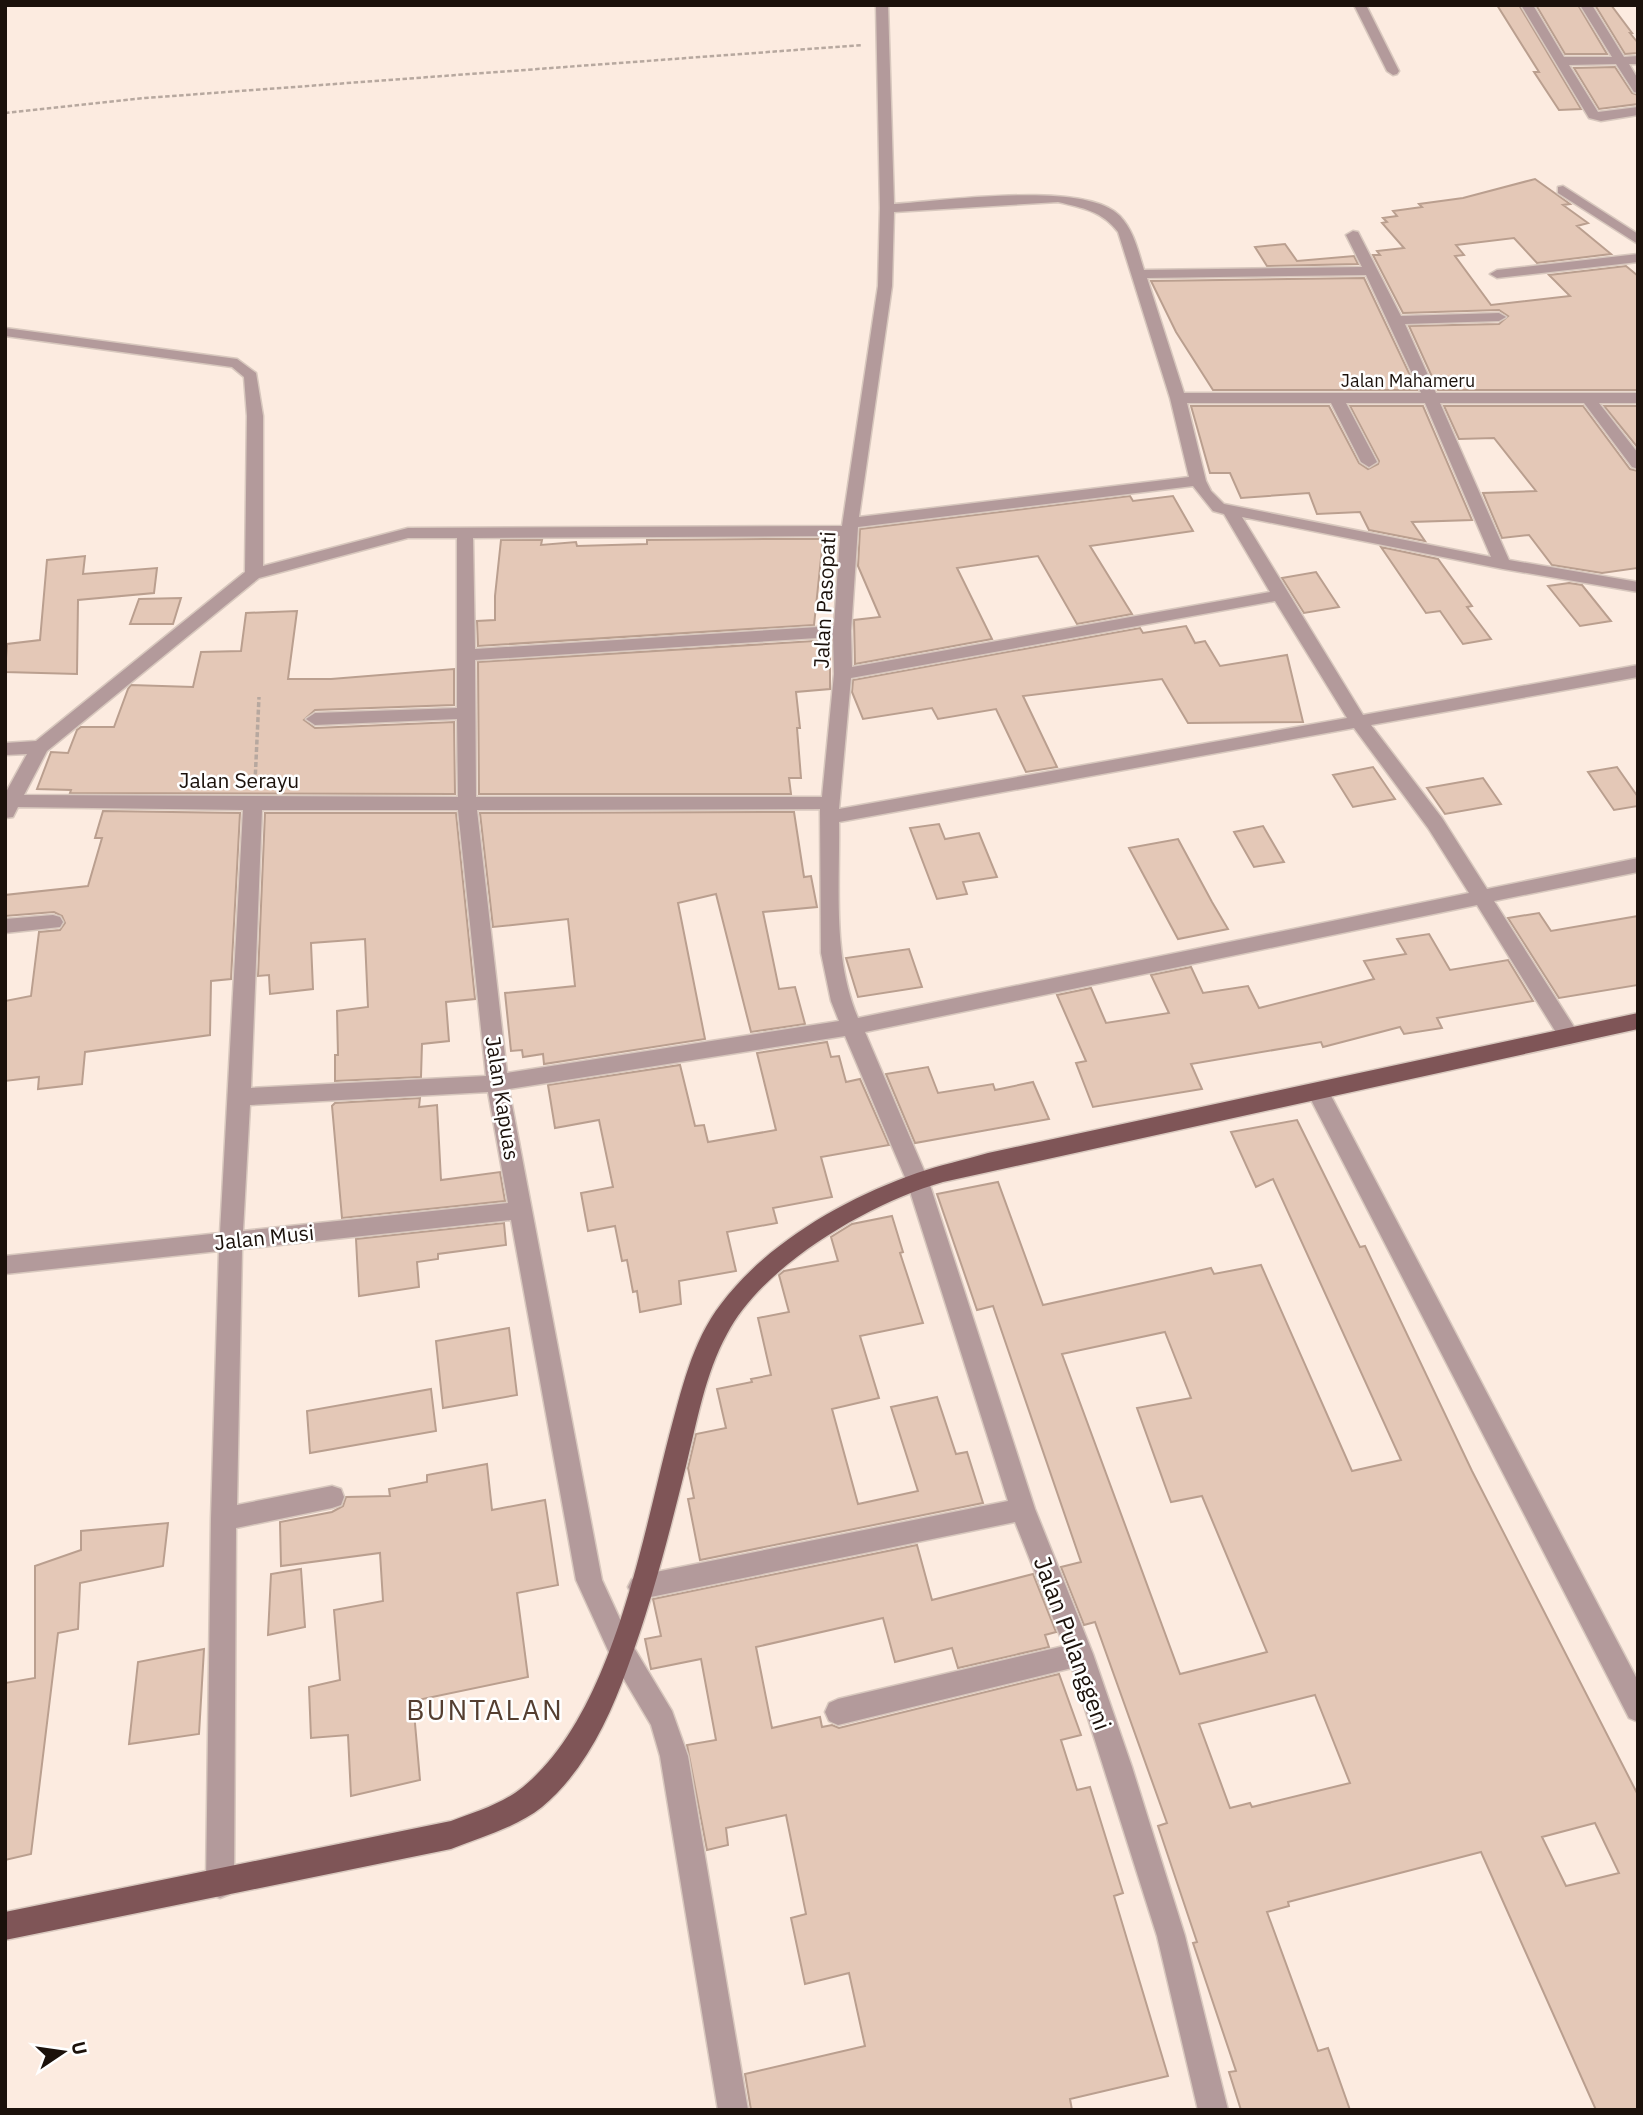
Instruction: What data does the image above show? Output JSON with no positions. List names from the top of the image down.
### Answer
{
  "streets": {
    "street": [
      "Jalan Mahameru",
      "Jalan Pasopati",
      "Jalan Serayu",
      "Jalan Kapuas",
      "Jalan Musi",
      "Jalan Pulanggeni"
    ]
  },
  "crossings": [
    ["Jalan Pasopati", "Jalan Serayu"],
    ["Jalan Pasopati", "Jalan Pulanggeni"],
    ["Jalan Serayu", "Jalan Kapuas"],
    ["Jalan Kapuas", "Jalan Musi"]
  ],
  "districts": ["BUNTALAN"],
  "north": "right"
}
